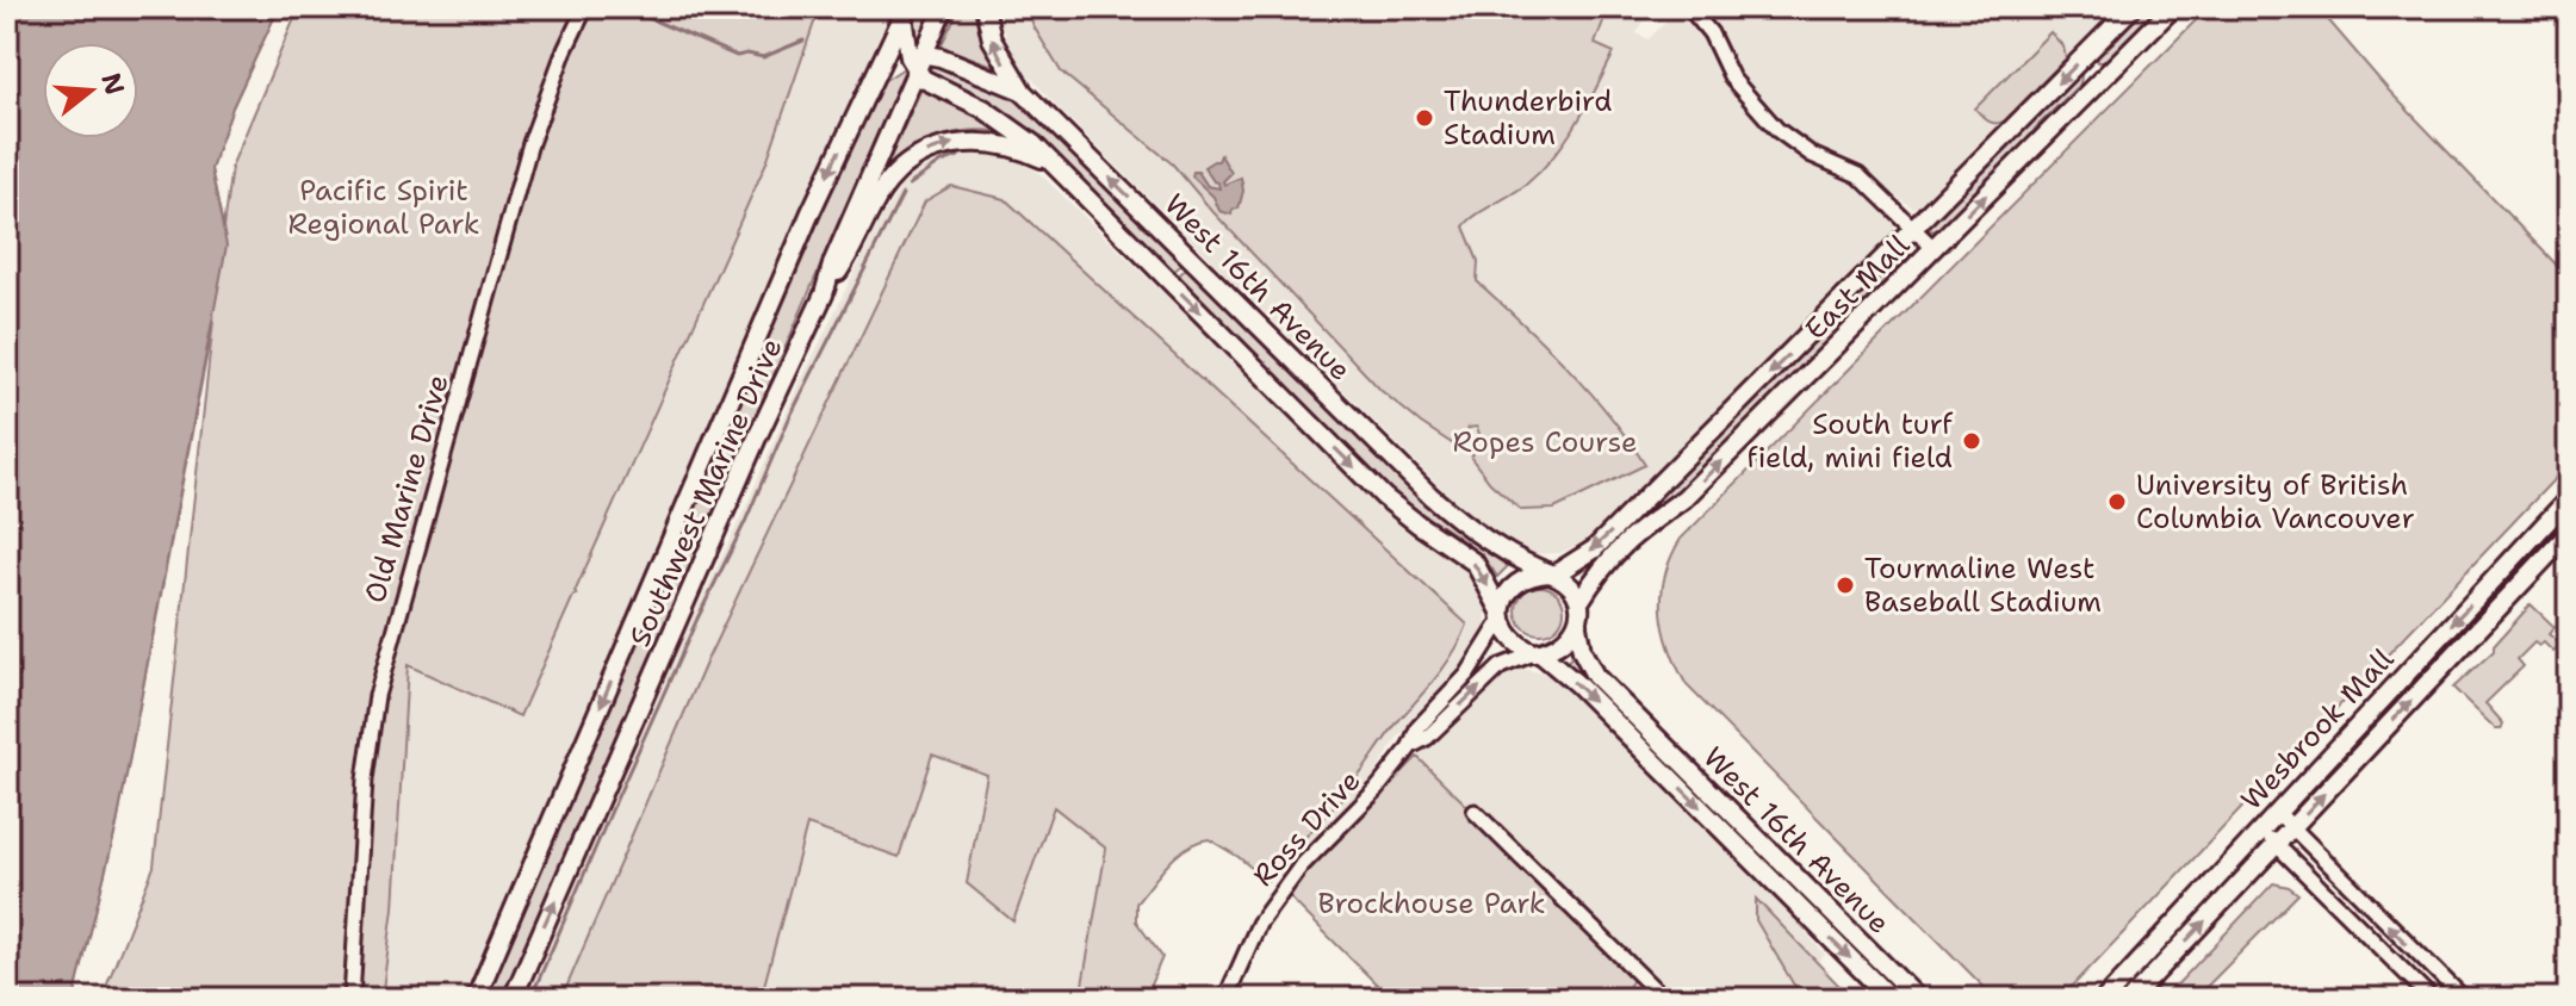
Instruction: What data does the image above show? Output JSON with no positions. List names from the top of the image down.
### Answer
{
  "streets": {
    "main road": [
      "West 16th Avenue",
      "East Mall",
      "Southwest Marine Drive",
      "Wesbrook Mall"
    ],
    "street": ["Old Marine Drive", "Ross Drive"]
  },
  "crossings": [
    ["West 16th Avenue", "East Mall"],
    ["West 16th Avenue", "Southwest Marine Drive"],
    ["West 16th Avenue", "Ross Drive"],
    ["East Mall", "Ross Drive"]
  ],
  "parks": ["Pacific Spirit Regional Park", "Ropes Course", "Brockhouse Park"],
  "places": [
    "Thunderbird Stadium",
    "South turf field, mini field",
    "University of British Columbia Vancouver",
    "Tourmaline West Baseball Stadium"
  ],
  "north": "right"
}
